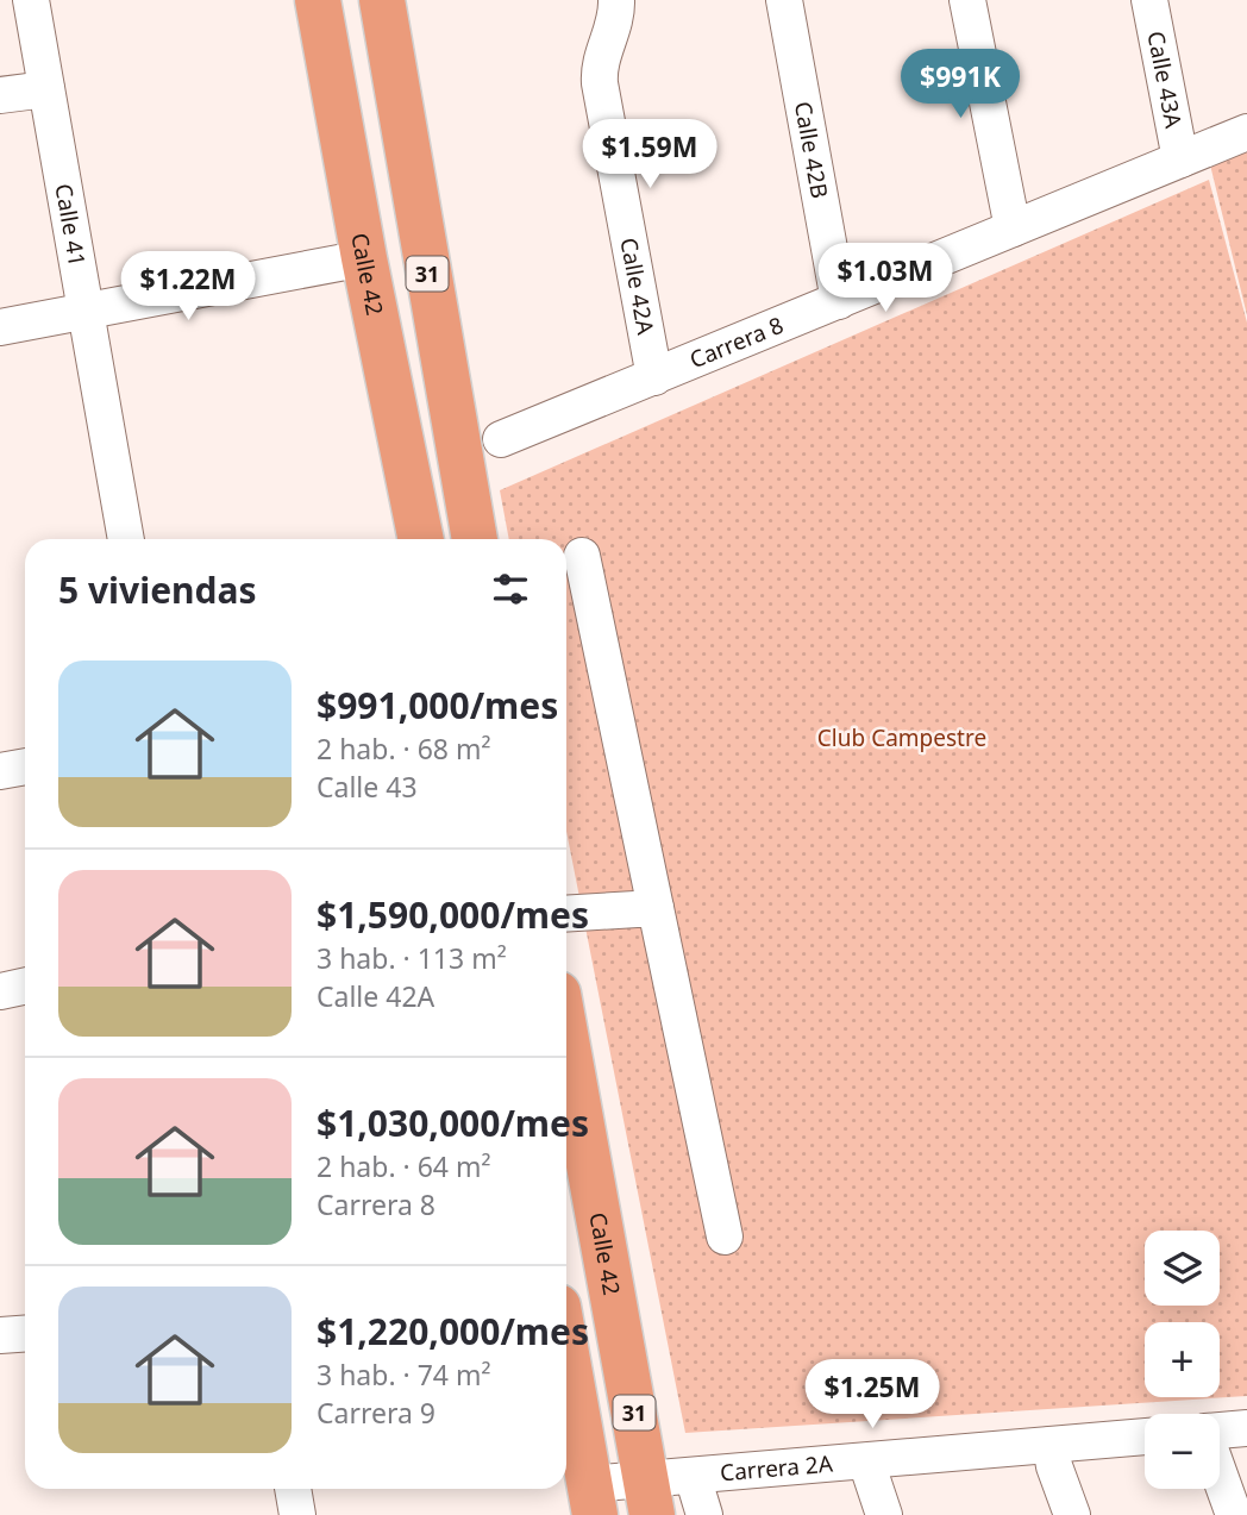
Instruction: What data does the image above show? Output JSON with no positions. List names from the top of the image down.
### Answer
{
  "streets": {
    "main road": ["Calle 42", "31"],
    "street": [
      "Calle 43A",
      "Calle 42B",
      "Calle 41",
      "Calle 42A",
      "Carrera 8",
      "Carrera 2A"
    ]
  },
  "crossings": [
    ["Calle 43A", "Carrera 8"],
    ["Calle 42B", "Carrera 8"],
    ["Calle 42", "Carrera 2A"],
    ["31", "Carrera 2A"],
    ["Calle 42A", "Carrera 8"]
  ],
  "parks": ["Club Campestre"],
  "page": {
    "price": [
      "$991K",
      "$1.59M",
      "$1.03M",
      "$1.22M",
      "$1.25M"
    ],
    "heading": "5 viviendas",
    "list": [
      {
        "name": "$991,000/mes",
        "note": "2 hab. · 68 m² · Calle 43"
      },
      {
        "name": "$1,590,000/mes",
        "note": "3 hab. · 113 m² · Calle 42A"
      },
      {
        "name": "$1,030,000/mes",
        "note": "2 hab. · 64 m² · Carrera 8"
      },
      {
        "name": "$1,220,000/mes",
        "note": "3 hab. · 74 m² · Carrera 9"
      }
    ],
    "map_buttons": ["+", "−"]
  }
}
